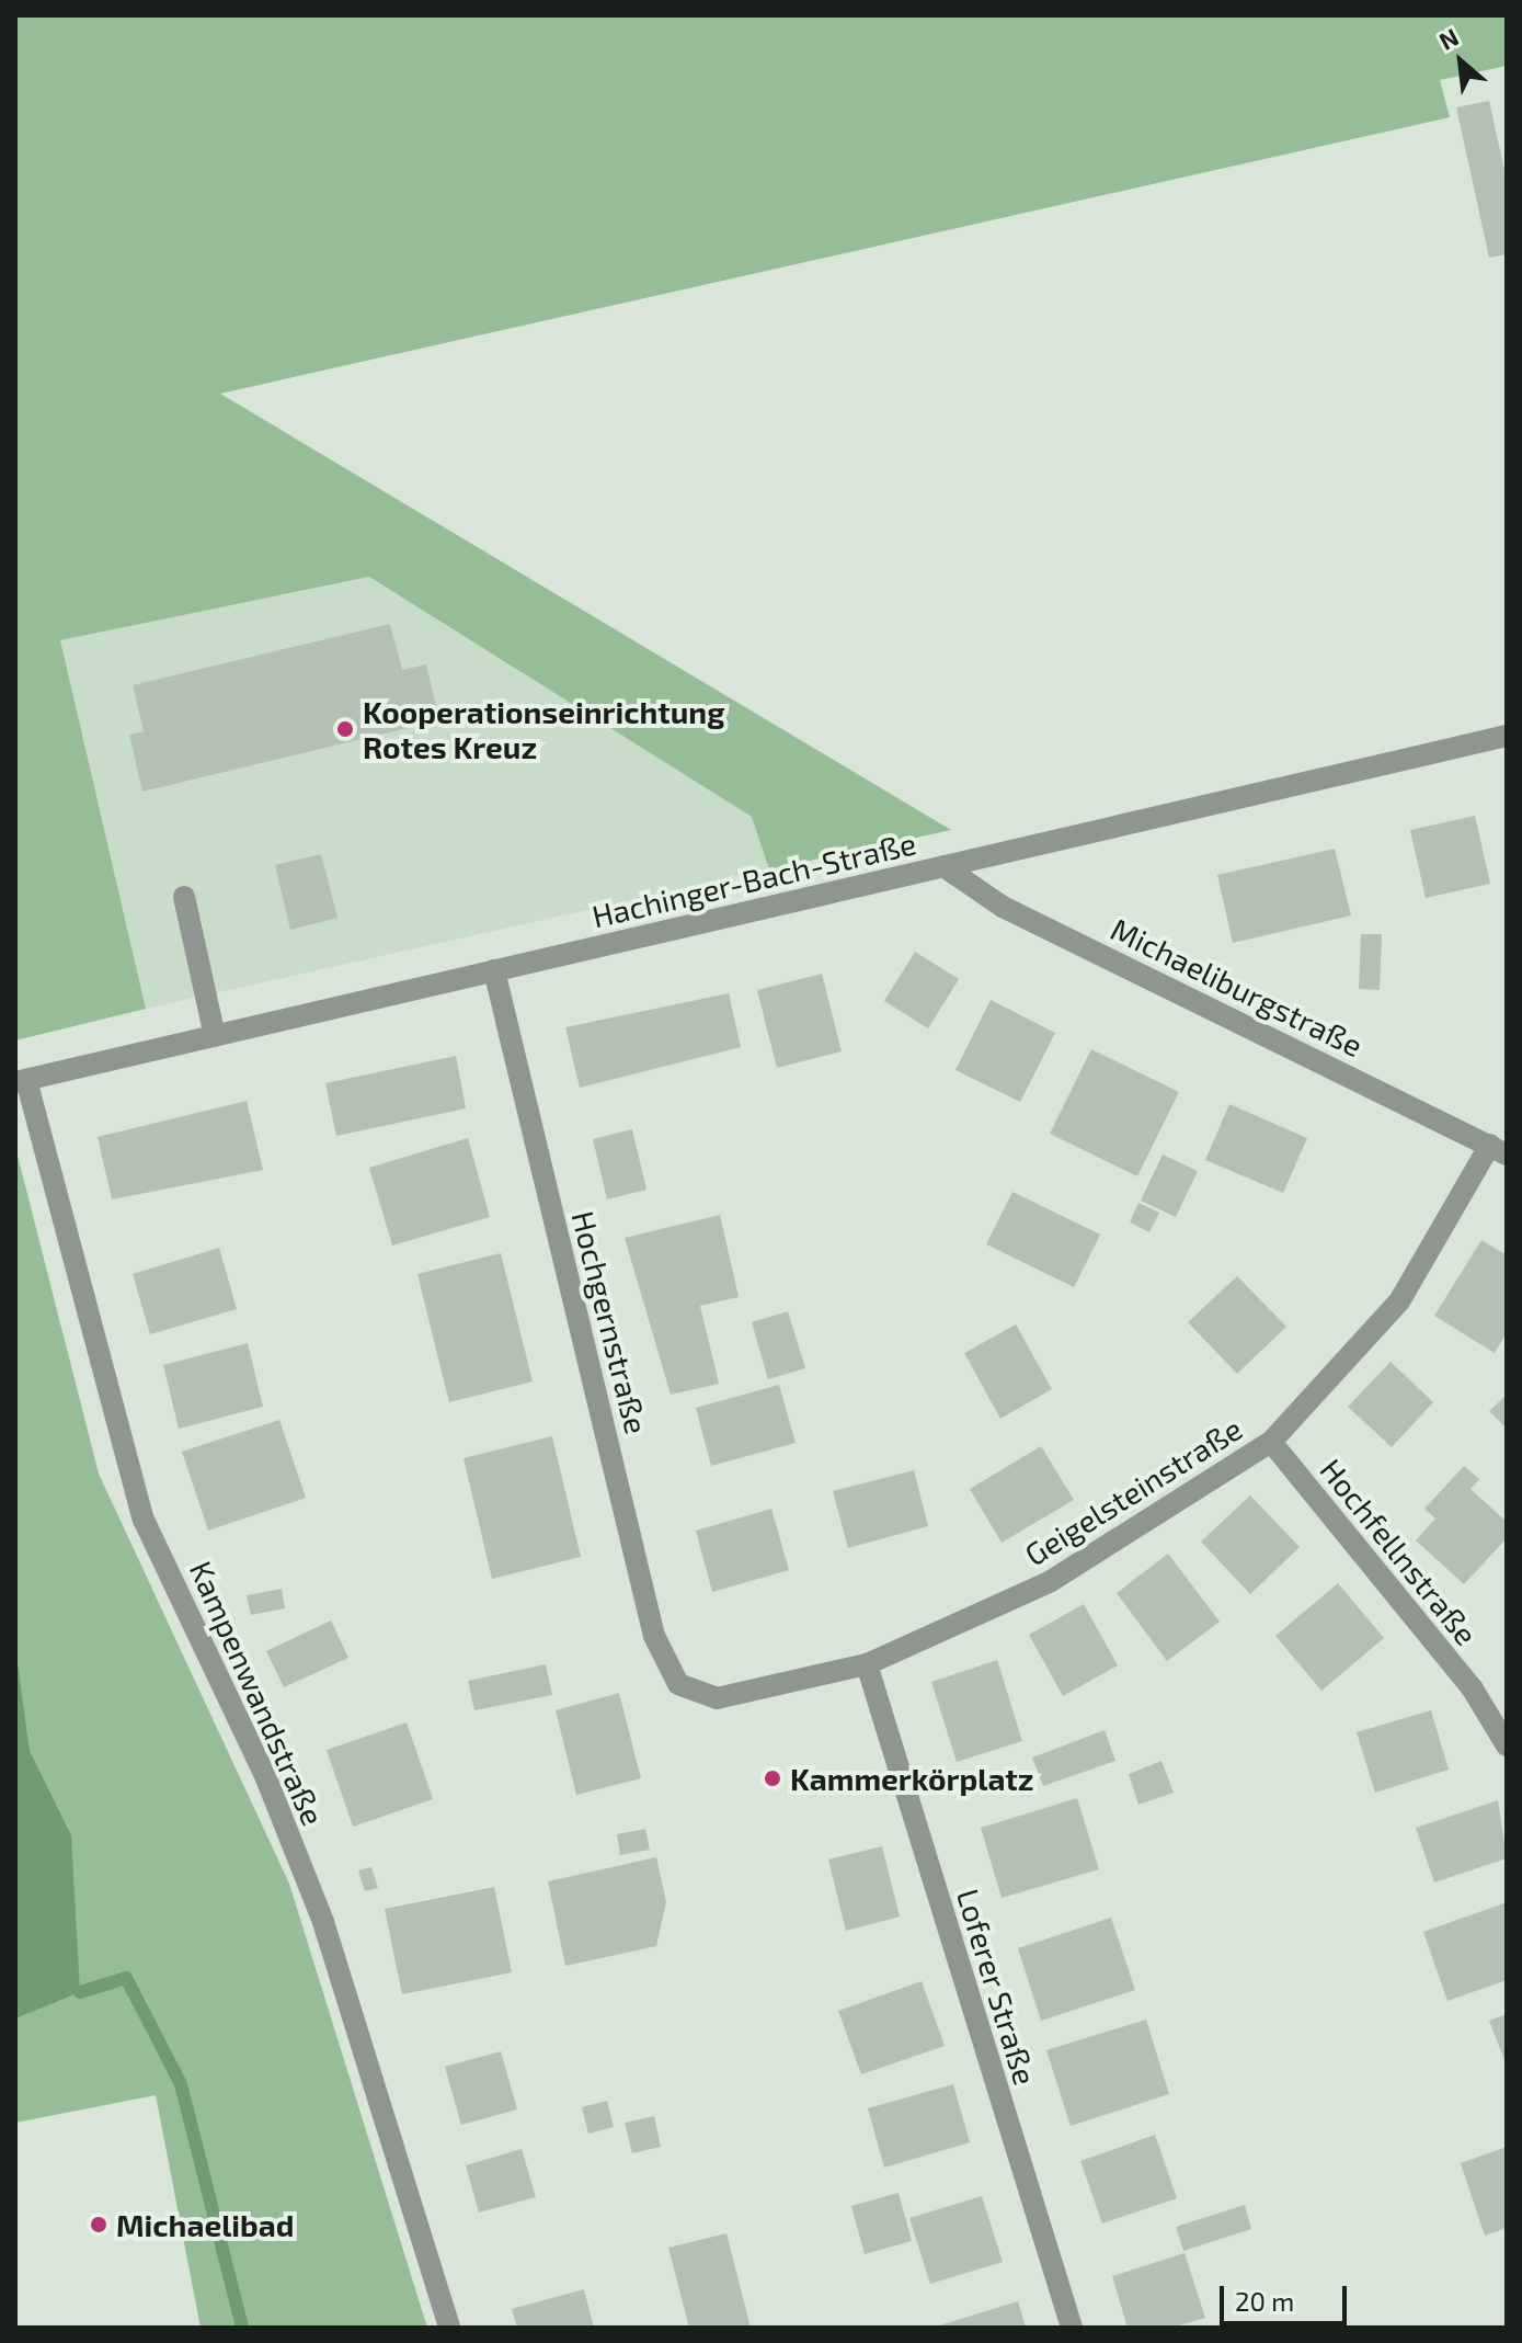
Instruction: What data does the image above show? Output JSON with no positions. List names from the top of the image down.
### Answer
{
  "streets": {
    "street": [
      "Hachinger-Bach-Straße",
      "Michaeliburgstraße",
      "Hochgernstraße",
      "Geigelsteinstraße",
      "Hochfellnstraße",
      "Kampenwandstraße",
      "Loferer Straße"
    ]
  },
  "crossings": [
    ["Hachinger-Bach-Straße", "Michaeliburgstraße"],
    ["Hachinger-Bach-Straße", "Hochgernstraße"],
    ["Hachinger-Bach-Straße", "Kampenwandstraße"],
    ["Michaeliburgstraße", "Geigelsteinstraße"],
    ["Hochgernstraße", "Geigelsteinstraße"],
    ["Geigelsteinstraße", "Hochfellnstraße"],
    ["Geigelsteinstraße", "Loferer Straße"]
  ],
  "places": ["Kooperationseinrichtung Rotes Kreuz", "Kammerkörplatz", "Michaelibad"],
  "scale_bar": "20 m",
  "north": "top left"
}
